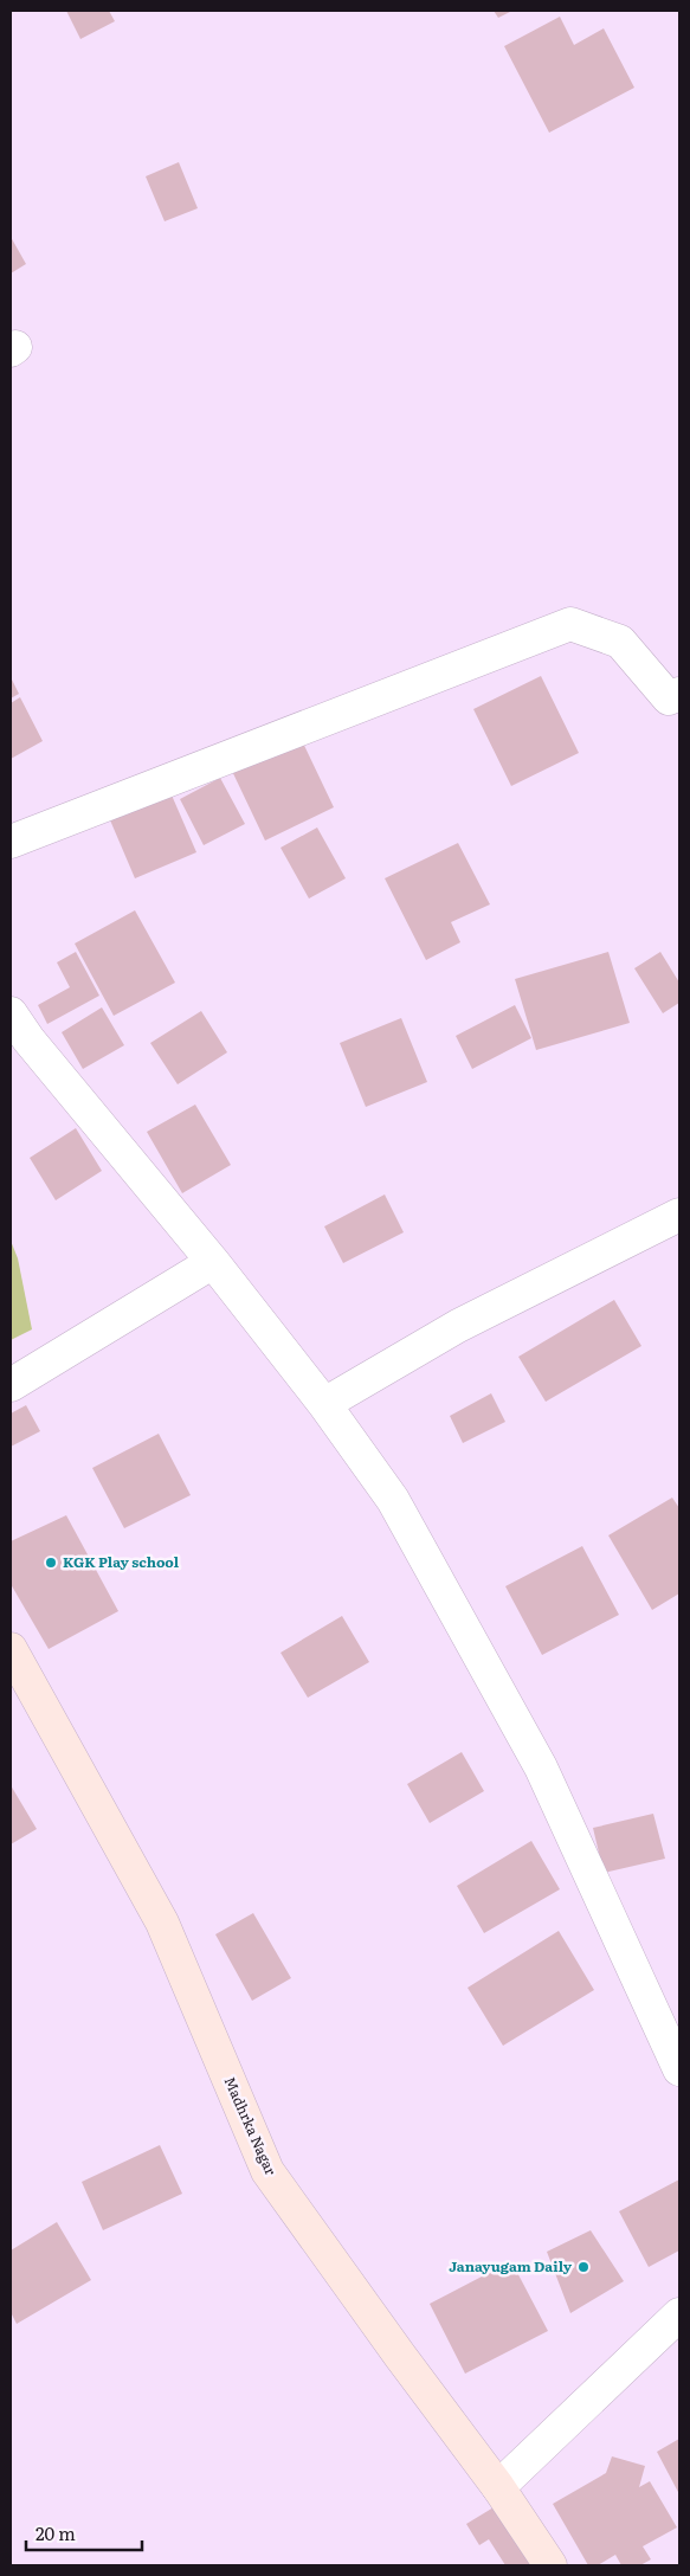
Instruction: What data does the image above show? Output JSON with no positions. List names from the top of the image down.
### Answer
{
  "streets": {
    "street": ["Madhrka Nagar"]
  },
  "places": ["KGK Play school", "Janayugam Daily"],
  "scale_bar": "20 m"
}
